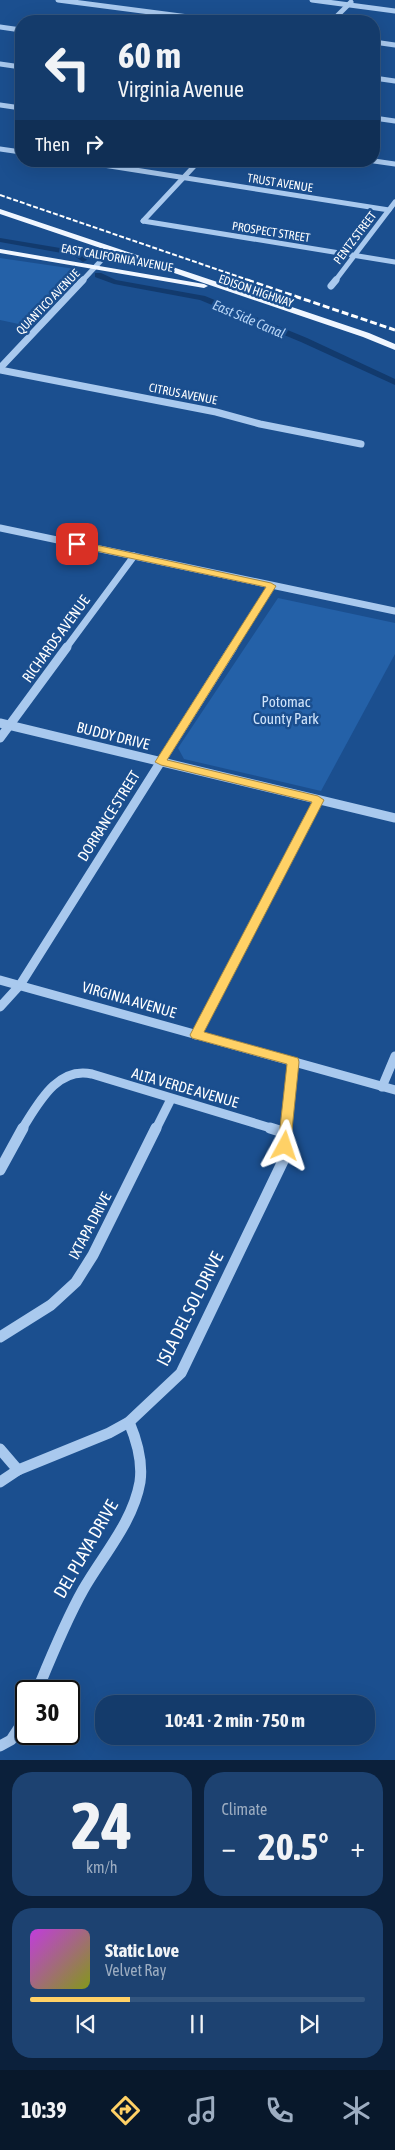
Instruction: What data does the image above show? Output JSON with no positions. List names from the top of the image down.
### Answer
{
  "streets": {
    "main road": ["EAST CALIFORNIA AVENUE", "EDISON HIGHWAY"],
    "street": [
      "TRUST AVENUE",
      "PROSPECT STREET",
      "PENTZ STREET",
      "QUANTICO AVENUE",
      "CITRUS AVENUE",
      "RICHARDS AVENUE",
      "BUDDY DRIVE",
      "DORRANCE STREET",
      "VIRGINIA AVENUE",
      "ALTA VERDE AVENUE",
      "IXTAPA DRIVE",
      "ISLA DEL SOL DRIVE",
      "DEL PLAYA DRIVE"
    ]
  },
  "crossings": [
    ["TRUST AVENUE", "PROSPECT STREET"],
    ["TRUST AVENUE", "PENTZ STREET"],
    ["PROSPECT STREET", "PENTZ STREET"],
    ["EAST CALIFORNIA AVENUE", "EDISON HIGHWAY"],
    ["EAST CALIFORNIA AVENUE", "QUANTICO AVENUE"],
    ["EDISON HIGHWAY", "QUANTICO AVENUE"],
    ["QUANTICO AVENUE", "CITRUS AVENUE"],
    ["RICHARDS AVENUE", "BUDDY DRIVE"],
    ["BUDDY DRIVE", "DORRANCE STREET"],
    ["DORRANCE STREET", "VIRGINIA AVENUE"],
    ["VIRGINIA AVENUE", "ISLA DEL SOL DRIVE"],
    ["ALTA VERDE AVENUE", "IXTAPA DRIVE"],
    ["ALTA VERDE AVENUE", "ISLA DEL SOL DRIVE"],
    ["ISLA DEL SOL DRIVE", "DEL PLAYA DRIVE"]
  ],
  "water": ["East Side Canal"],
  "parks": ["Potomac County Park"],
  "page": {
    "turn": ["60 m", "Virginia Avenue"],
    "then": "Then",
    "limit": "30",
    "trip": "10:41 · 2 min · 750 m",
    "tile": [
      ["24", "km/h"],
      "Climate"
    ],
    "heat": ["−", "20.5°", "+"],
    "song": ["Static Love", "Velvet Ray"],
    "tabs": "10:39"
  }
}
